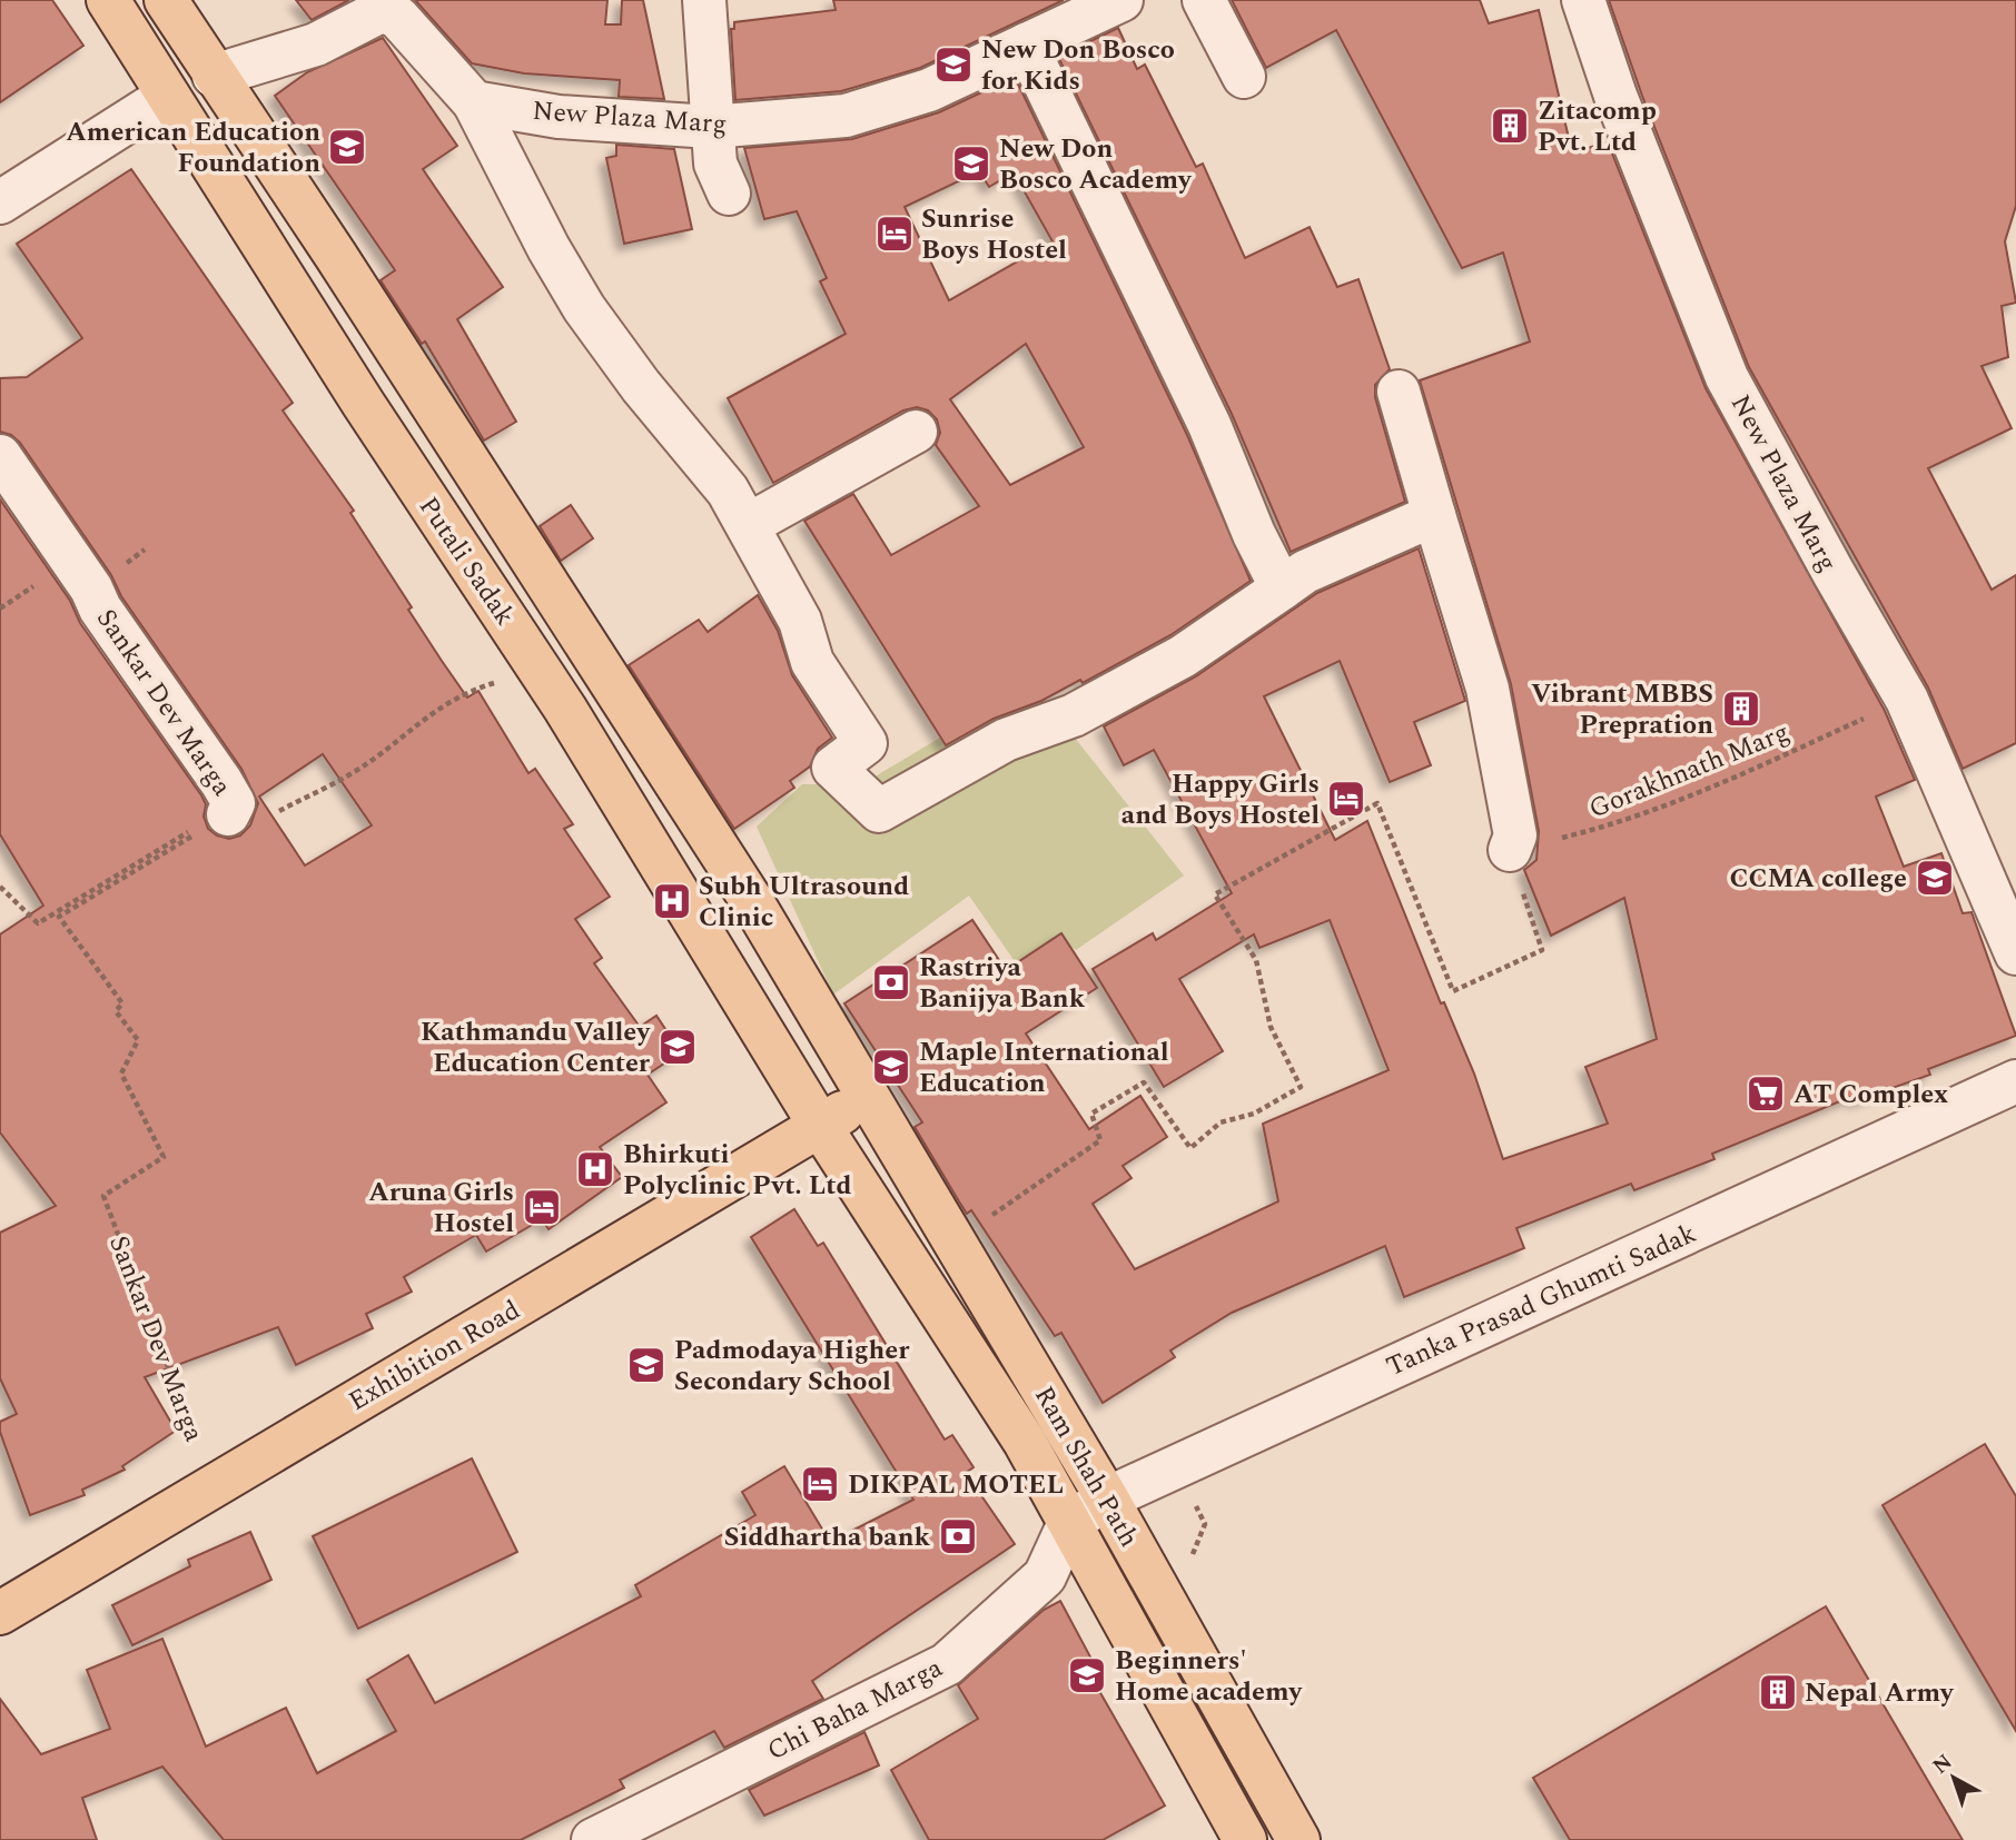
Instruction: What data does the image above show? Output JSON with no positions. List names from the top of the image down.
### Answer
{
  "streets": {
    "main road": ["Putali Sadak", "Exhibition Road", "Ram Shah Path"],
    "street": [
      "New Plaza Marg",
      "Sankar Dev Marga",
      "Tanka Prasad Ghumti Sadak",
      "Chi Baha Marga"
    ],
    "path": ["Gorakhnath Marg"]
  },
  "crossings": [
    ["New Plaza Marg", "Gorakhnath Marg"],
    ["Putali Sadak", "Exhibition Road"],
    ["Putali Sadak", "Ram Shah Path"],
    ["Sankar Dev Marga", "Exhibition Road"],
    ["Tanka Prasad Ghumti Sadak", "Ram Shah Path"],
    ["Tanka Prasad Ghumti Sadak", "Chi Baha Marga"],
    ["Exhibition Road", "Ram Shah Path"],
    ["Ram Shah Path", "Chi Baha Marga"]
  ],
  "places": {
    "school or university": [
      "New Don Bosco for Kids",
      "American Education Foundation",
      "New Don Bosco Academy",
      "CCMA college",
      "Kathmandu Valley Education Center",
      "Maple International Education",
      "Padmodaya Higher Secondary School",
      "Beginners' Home academy"
    ],
    "building": ["Zitacomp Pvt. Ltd", "Vibrant MBBS Prepration", "Nepal Army"],
    "hotel": [
      "Sunrise Boys Hostel",
      "Happy Girls and Boys Hostel",
      "Aruna Girls Hostel",
      "DIKPAL MOTEL"
    ],
    "hospital": ["Subh Ultrasound Clinic", "Bhirkuti Polyclinic Pvt. Ltd"],
    "bank": ["Rastriya Banijya Bank", "Siddhartha bank"],
    "supermarket": ["AT Complex"]
  },
  "north": "top left"
}
